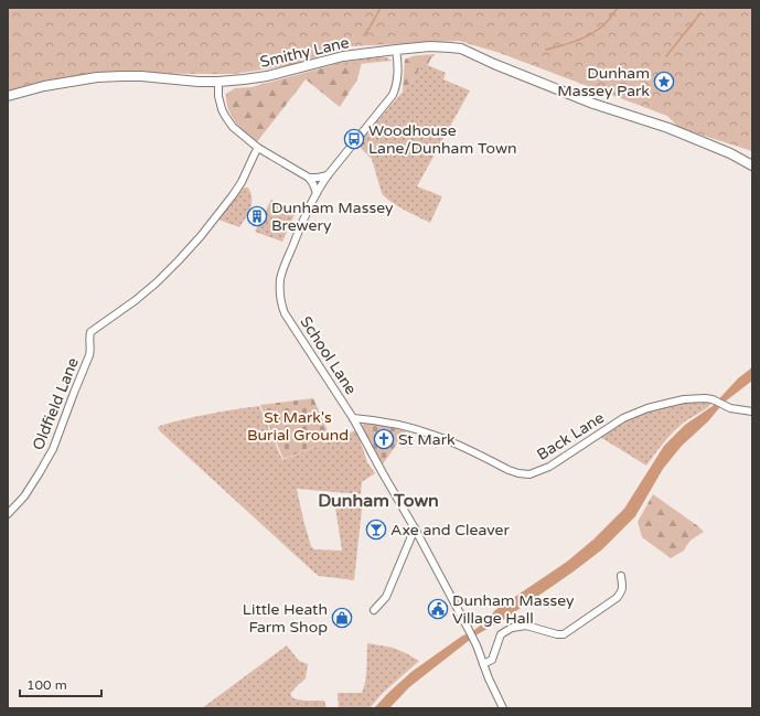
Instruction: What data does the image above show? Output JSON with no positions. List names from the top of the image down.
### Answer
{
  "streets": {
    "main road": ["Smithy Lane"],
    "street": ["School Lane", "Oldfield Lane", "Back Lane"]
  },
  "crossings": [
    ["Smithy Lane", "School Lane"],
    ["School Lane", "Back Lane"]
  ],
  "districts": ["Dunham Town"],
  "parks": ["St Mark's Burial Ground"],
  "places": {
    "place": ["Dunham Massey Park"],
    "bus stop": ["Woodhouse Lane/Dunham Town"],
    "building": ["Dunham Massey Brewery"],
    "church": ["St Mark"],
    "bar": ["Axe and Cleaver"],
    "public building": ["Dunham Massey Village Hall"],
    "shop": ["Little Heath Farm Shop"]
  },
  "scale_bar": "100 m"
}
